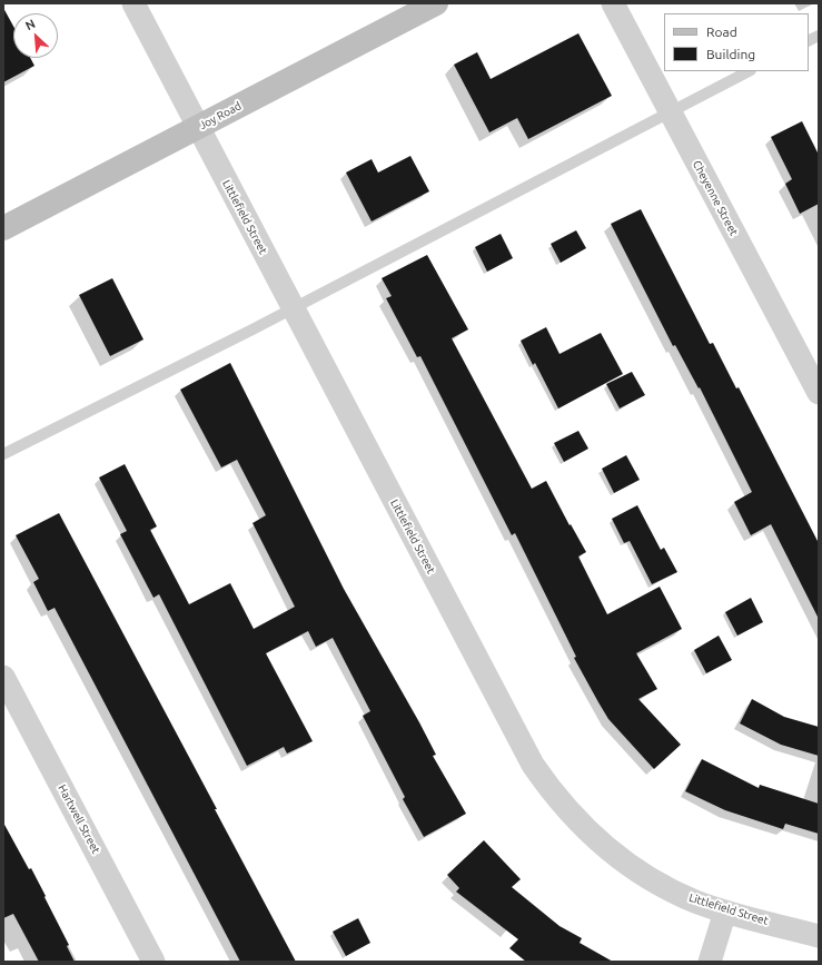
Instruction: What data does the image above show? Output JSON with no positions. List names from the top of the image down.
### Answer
{
  "streets": {
    "street": [
      "Joy Road",
      "Cheyenne Street",
      "Littlefield Street",
      "Hartwell Street"
    ]
  },
  "crossings": [
    ["Joy Road", "Littlefield Street"]
  ],
  "legend": ["Road", "Building"],
  "north": "top left"
}
